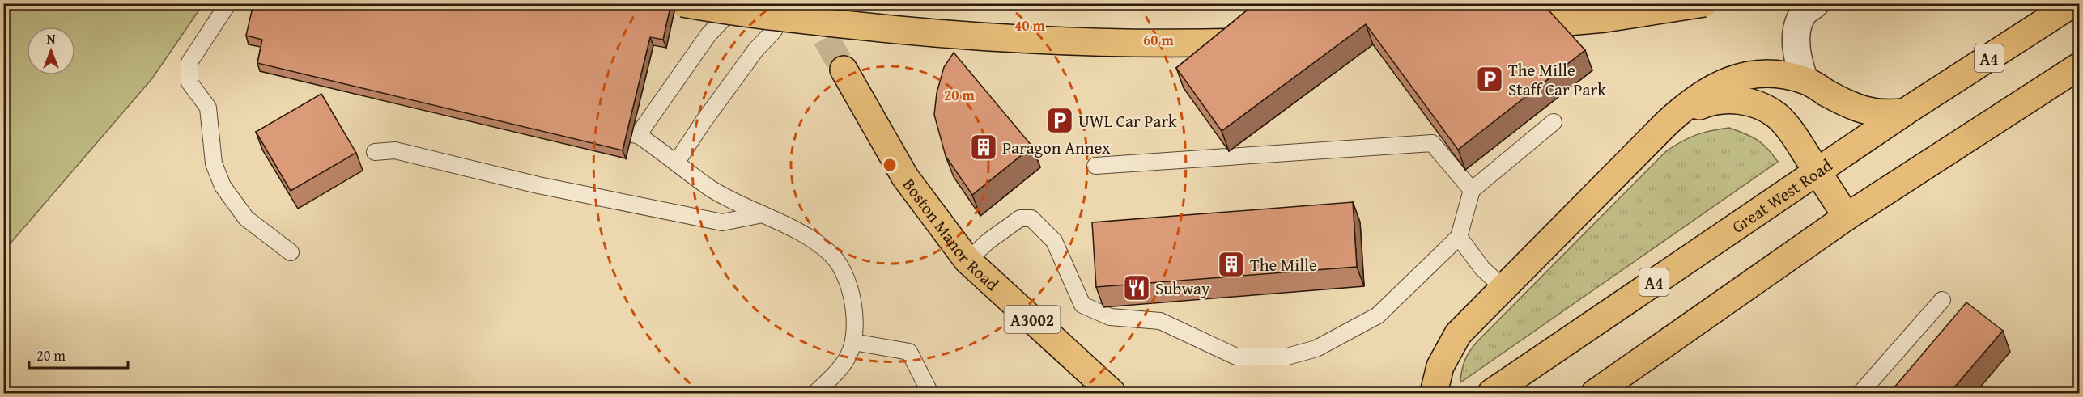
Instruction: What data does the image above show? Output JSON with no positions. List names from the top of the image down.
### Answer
{
  "streets": {
    "main road": [
      "A4",
      "Great West Road",
      "Boston Manor Road",
      "A3002"
    ]
  },
  "places": {
    "parking": ["The Mille Staff Car Park", "UWL Car Park"],
    "building": ["Paragon Annex", "The Mille"],
    "restaurant": ["Subway"]
  },
  "scale_bar": "20 m",
  "north": "top",
  "rings": ["40 m", "60 m", "20 m"]
}
